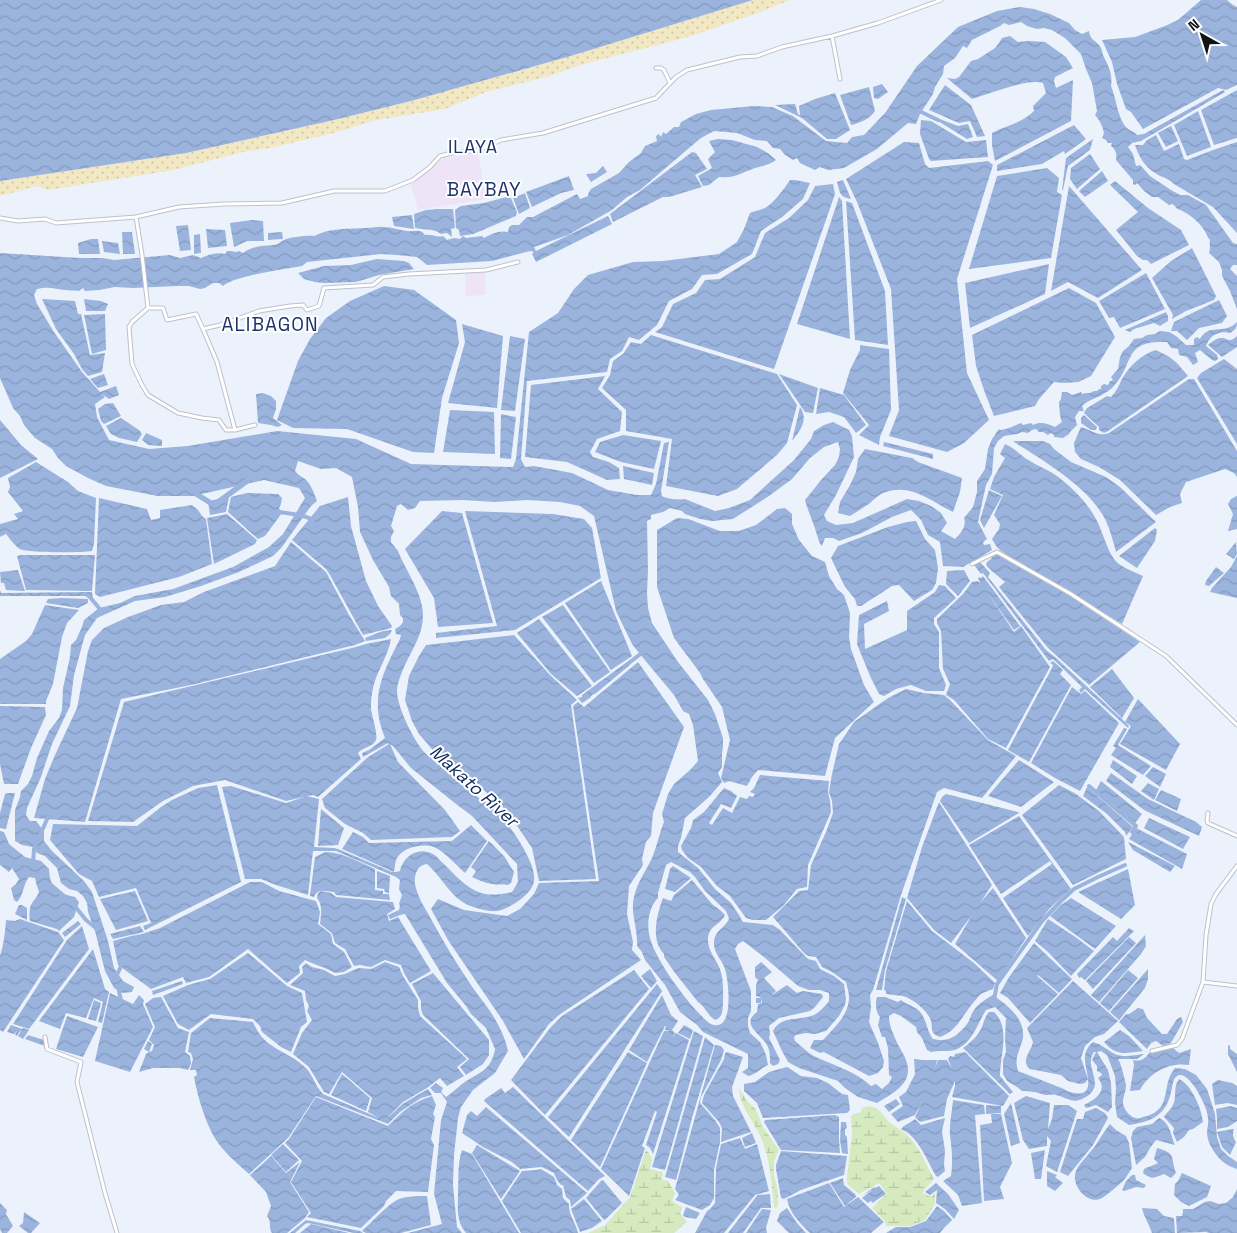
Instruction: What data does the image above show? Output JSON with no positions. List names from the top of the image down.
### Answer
{
  "districts": ["ILAYA", "BAYBAY", "ALIBAGON"],
  "water": ["Makato River"],
  "north": "top left"
}
